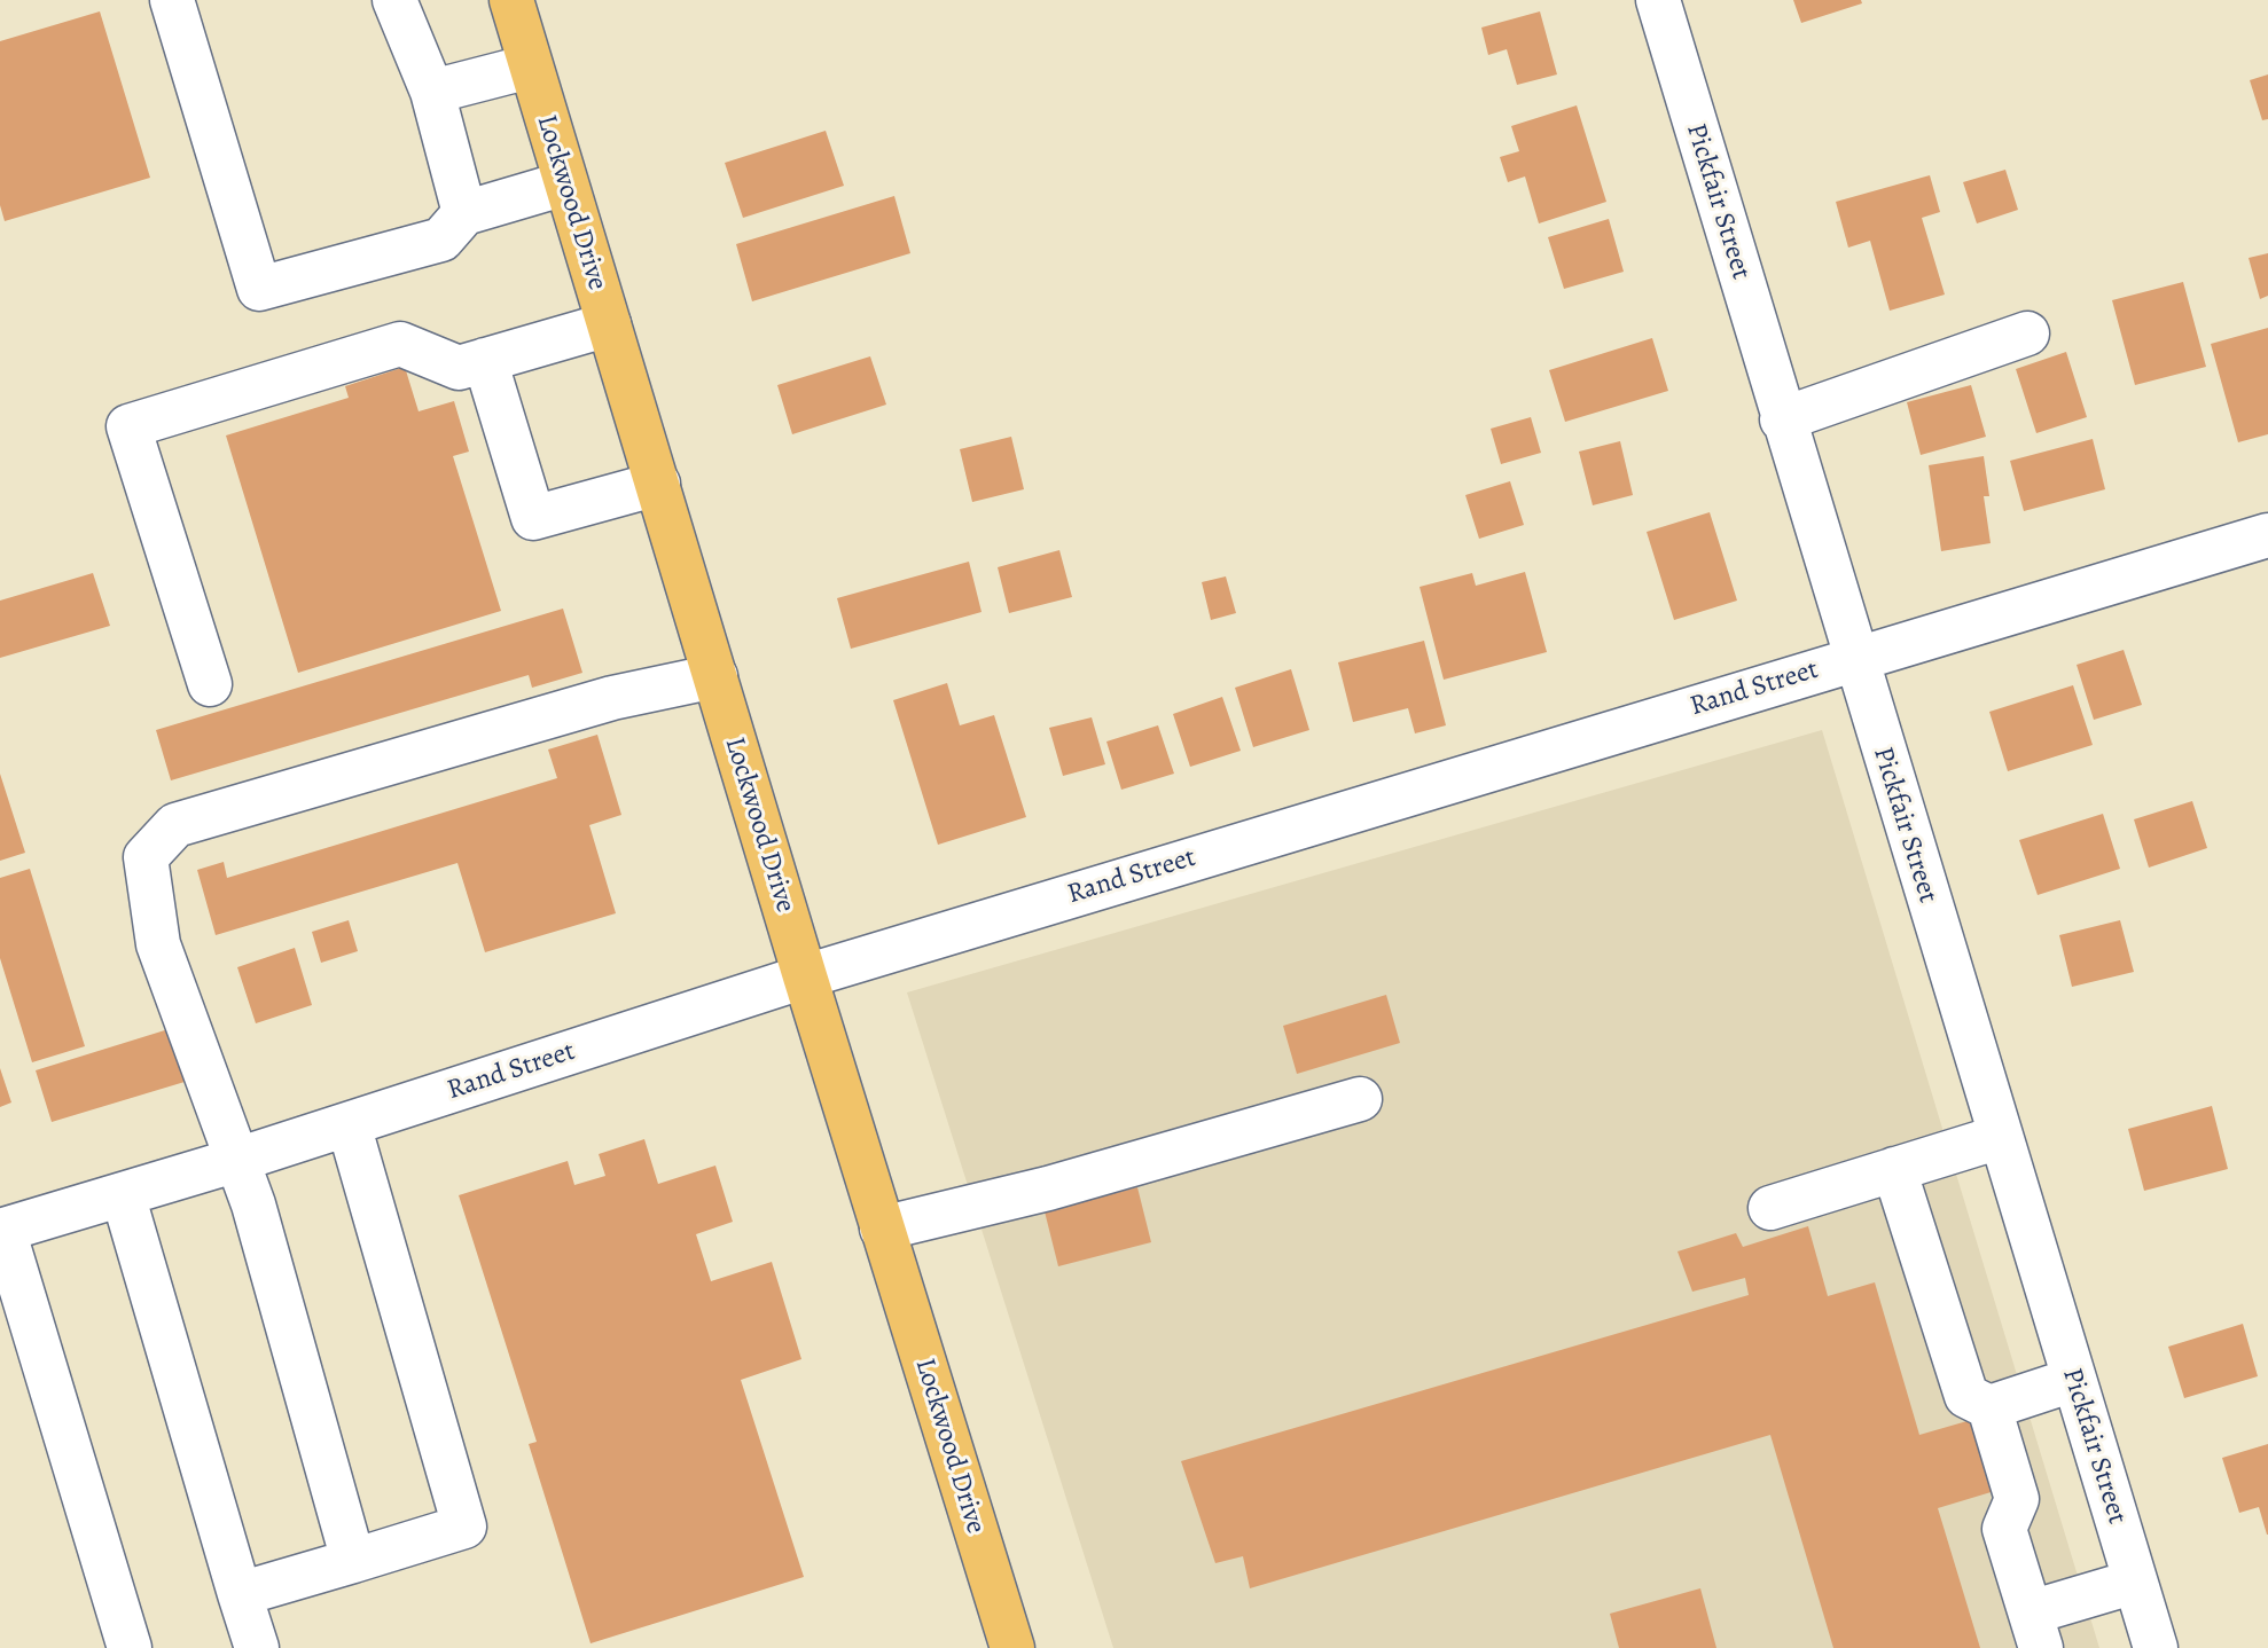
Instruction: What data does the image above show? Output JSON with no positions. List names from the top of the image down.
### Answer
{
  "streets": {
    "main road": ["Lockwood Drive"],
    "street": ["Pickfair Street", "Rand Street"]
  },
  "crossings": [
    ["Pickfair Street", "Rand Street"],
    ["Lockwood Drive", "Rand Street"]
  ]
}
